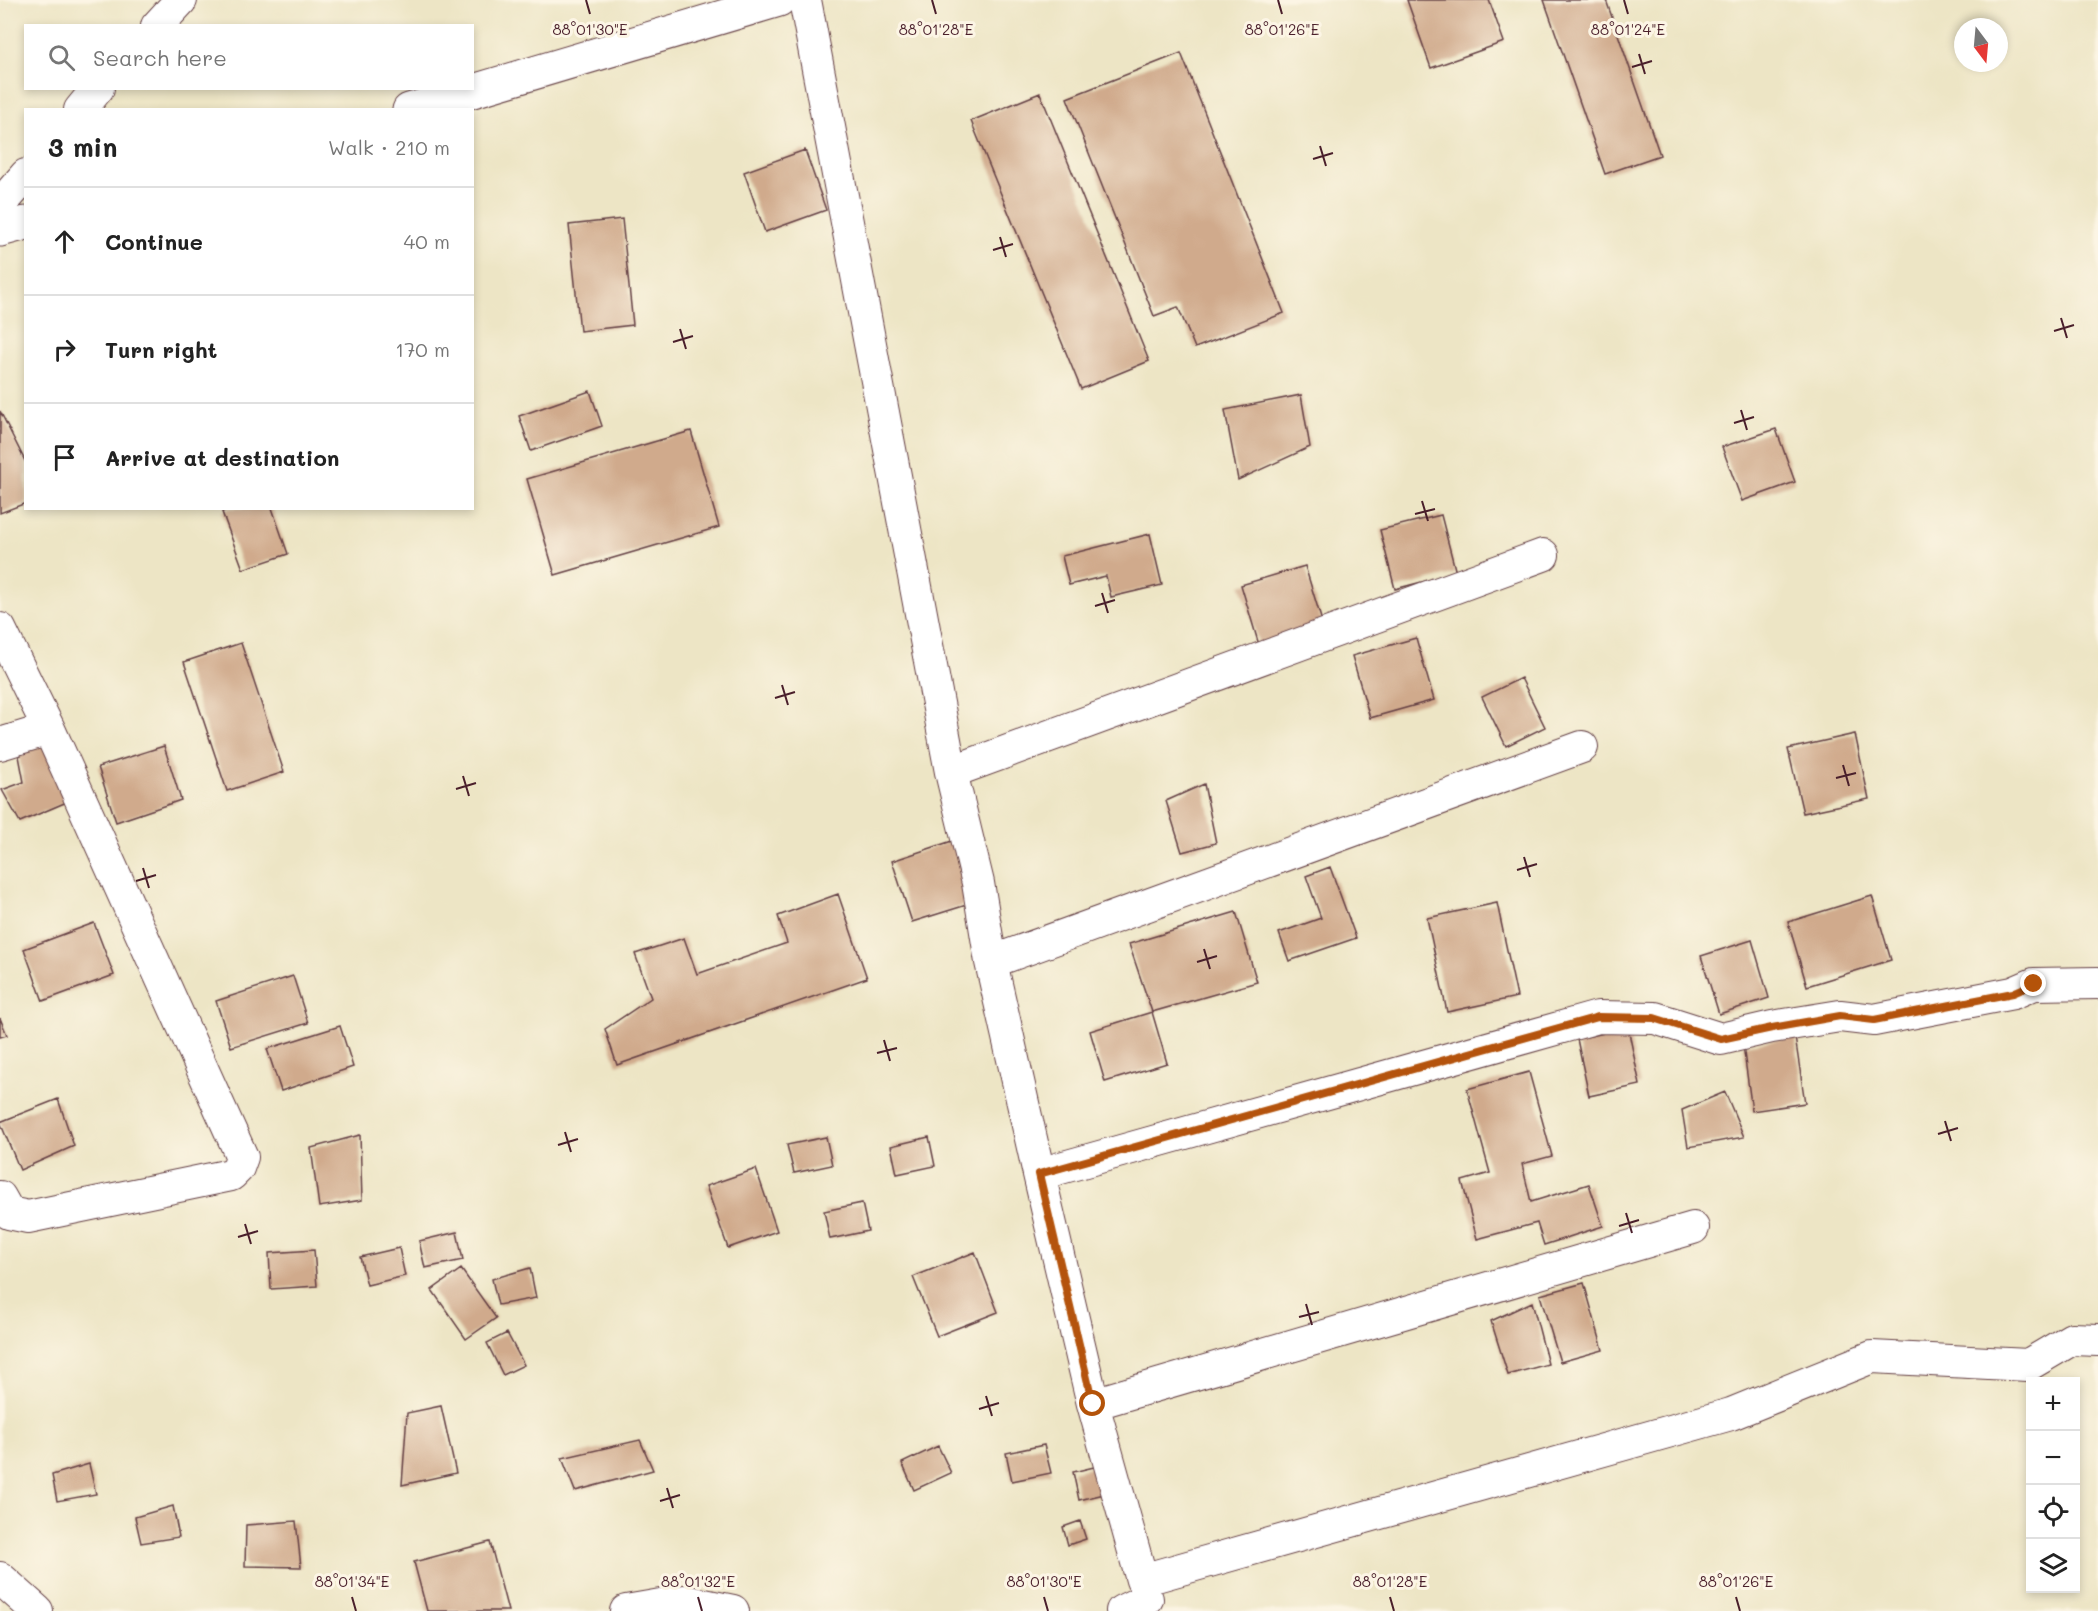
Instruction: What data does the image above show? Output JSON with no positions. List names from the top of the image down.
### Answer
{
  "north": "bottom",
  "page": {
    "search": "Search here",
    "heading": ["3 min", "Walk · 210 m"],
    "list": [
      ["Continue", "40 m"],
      ["Turn right", "170 m"],
      "Arrive at destination"
    ],
    "map_buttons": ["+", "−"]
  },
  "coordinates": [
    "88°01'30\"E",
    "88°01'28\"E",
    "88°01'26\"E",
    "88°01'24\"E",
    "88°01'34\"E",
    "88°01'32\"E"
  ]
}
